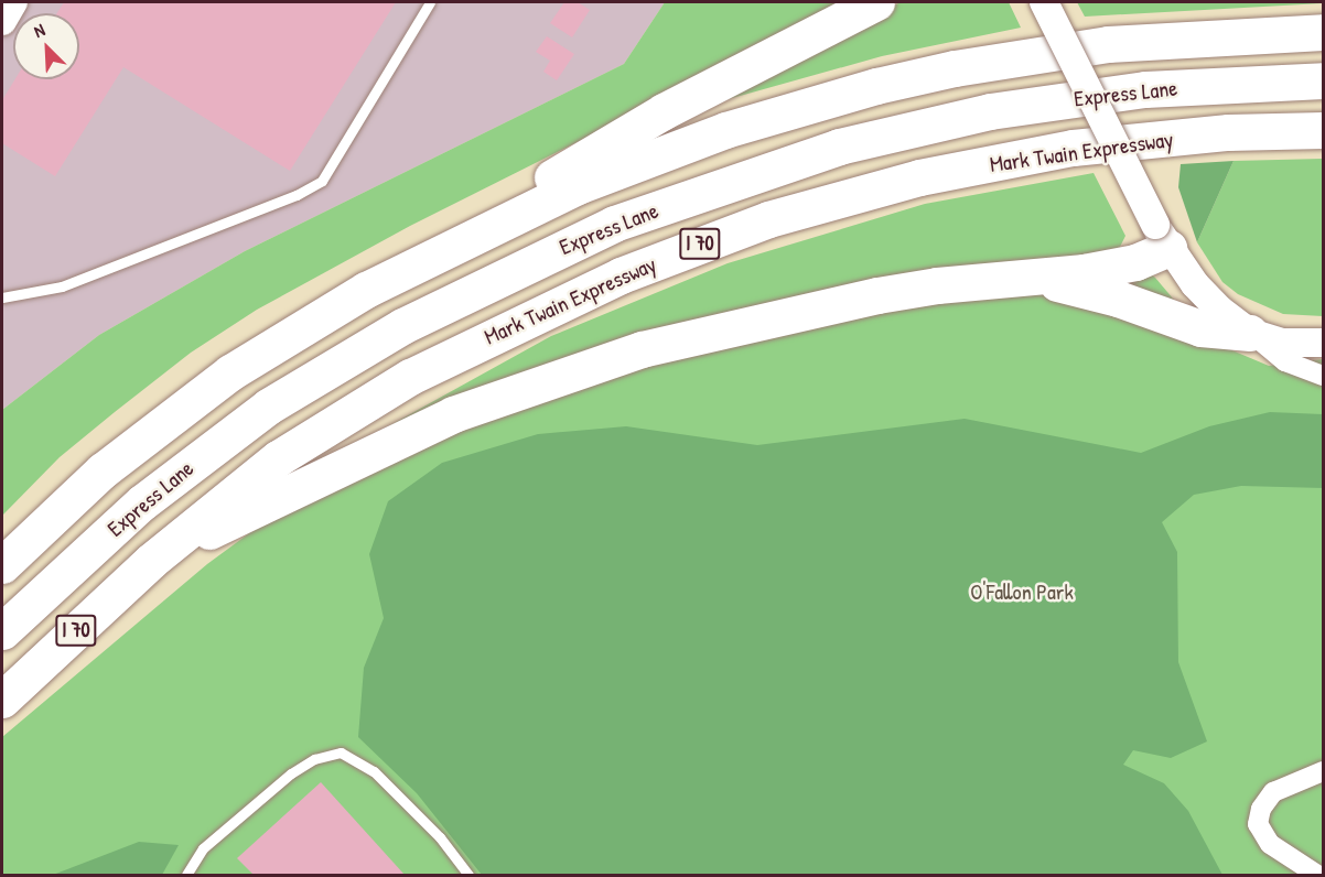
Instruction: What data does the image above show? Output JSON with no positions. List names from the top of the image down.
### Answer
{
  "streets": {
    "highway": ["Express Lane", "Mark Twain Expressway", "I 70"]
  },
  "parks": ["O'Fallon Park"],
  "north": "top left"
}
